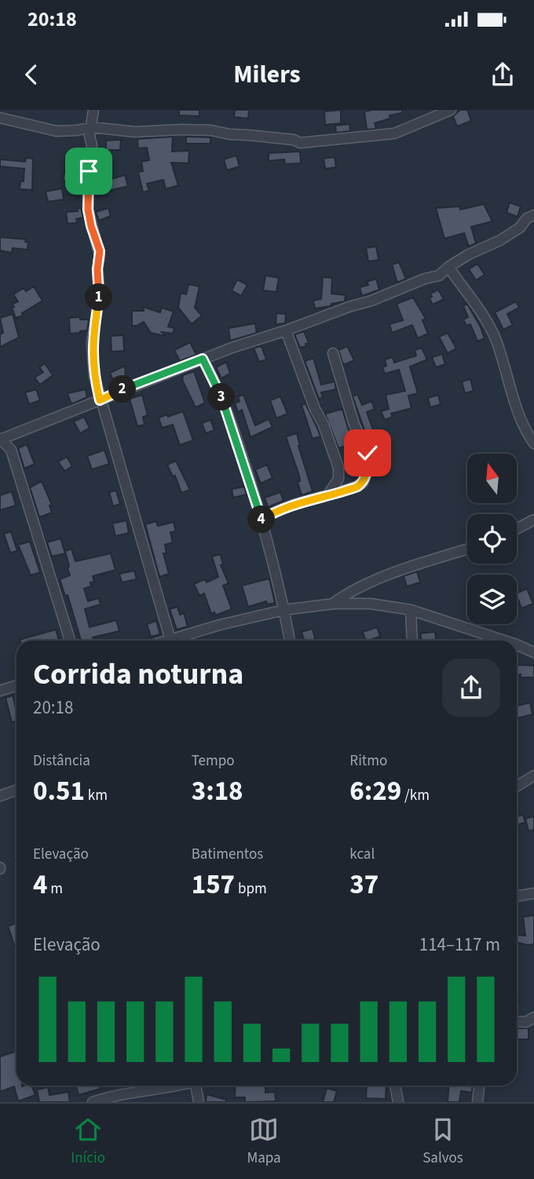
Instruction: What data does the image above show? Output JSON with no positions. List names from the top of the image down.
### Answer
{
  "north": "top",
  "page": {
    "status": "20:18",
    "header": "Milers",
    "pins": [
      "1",
      "2",
      "3",
      "4"
    ],
    "heading": ["Corrida noturna", "20:18"],
    "stats": [
      ["Distância", "0.51 km"],
      ["Tempo", "3:18"],
      ["Ritmo", "6:29 /km"],
      ["Elevação", "4 m"],
      ["Batimentos", "157 bpm"],
      ["kcal", "37"]
    ],
    "chart": ["Elevação", "114–117 m"],
    "tabs": ["Início", "Mapa", "Salvos"]
  }
}
